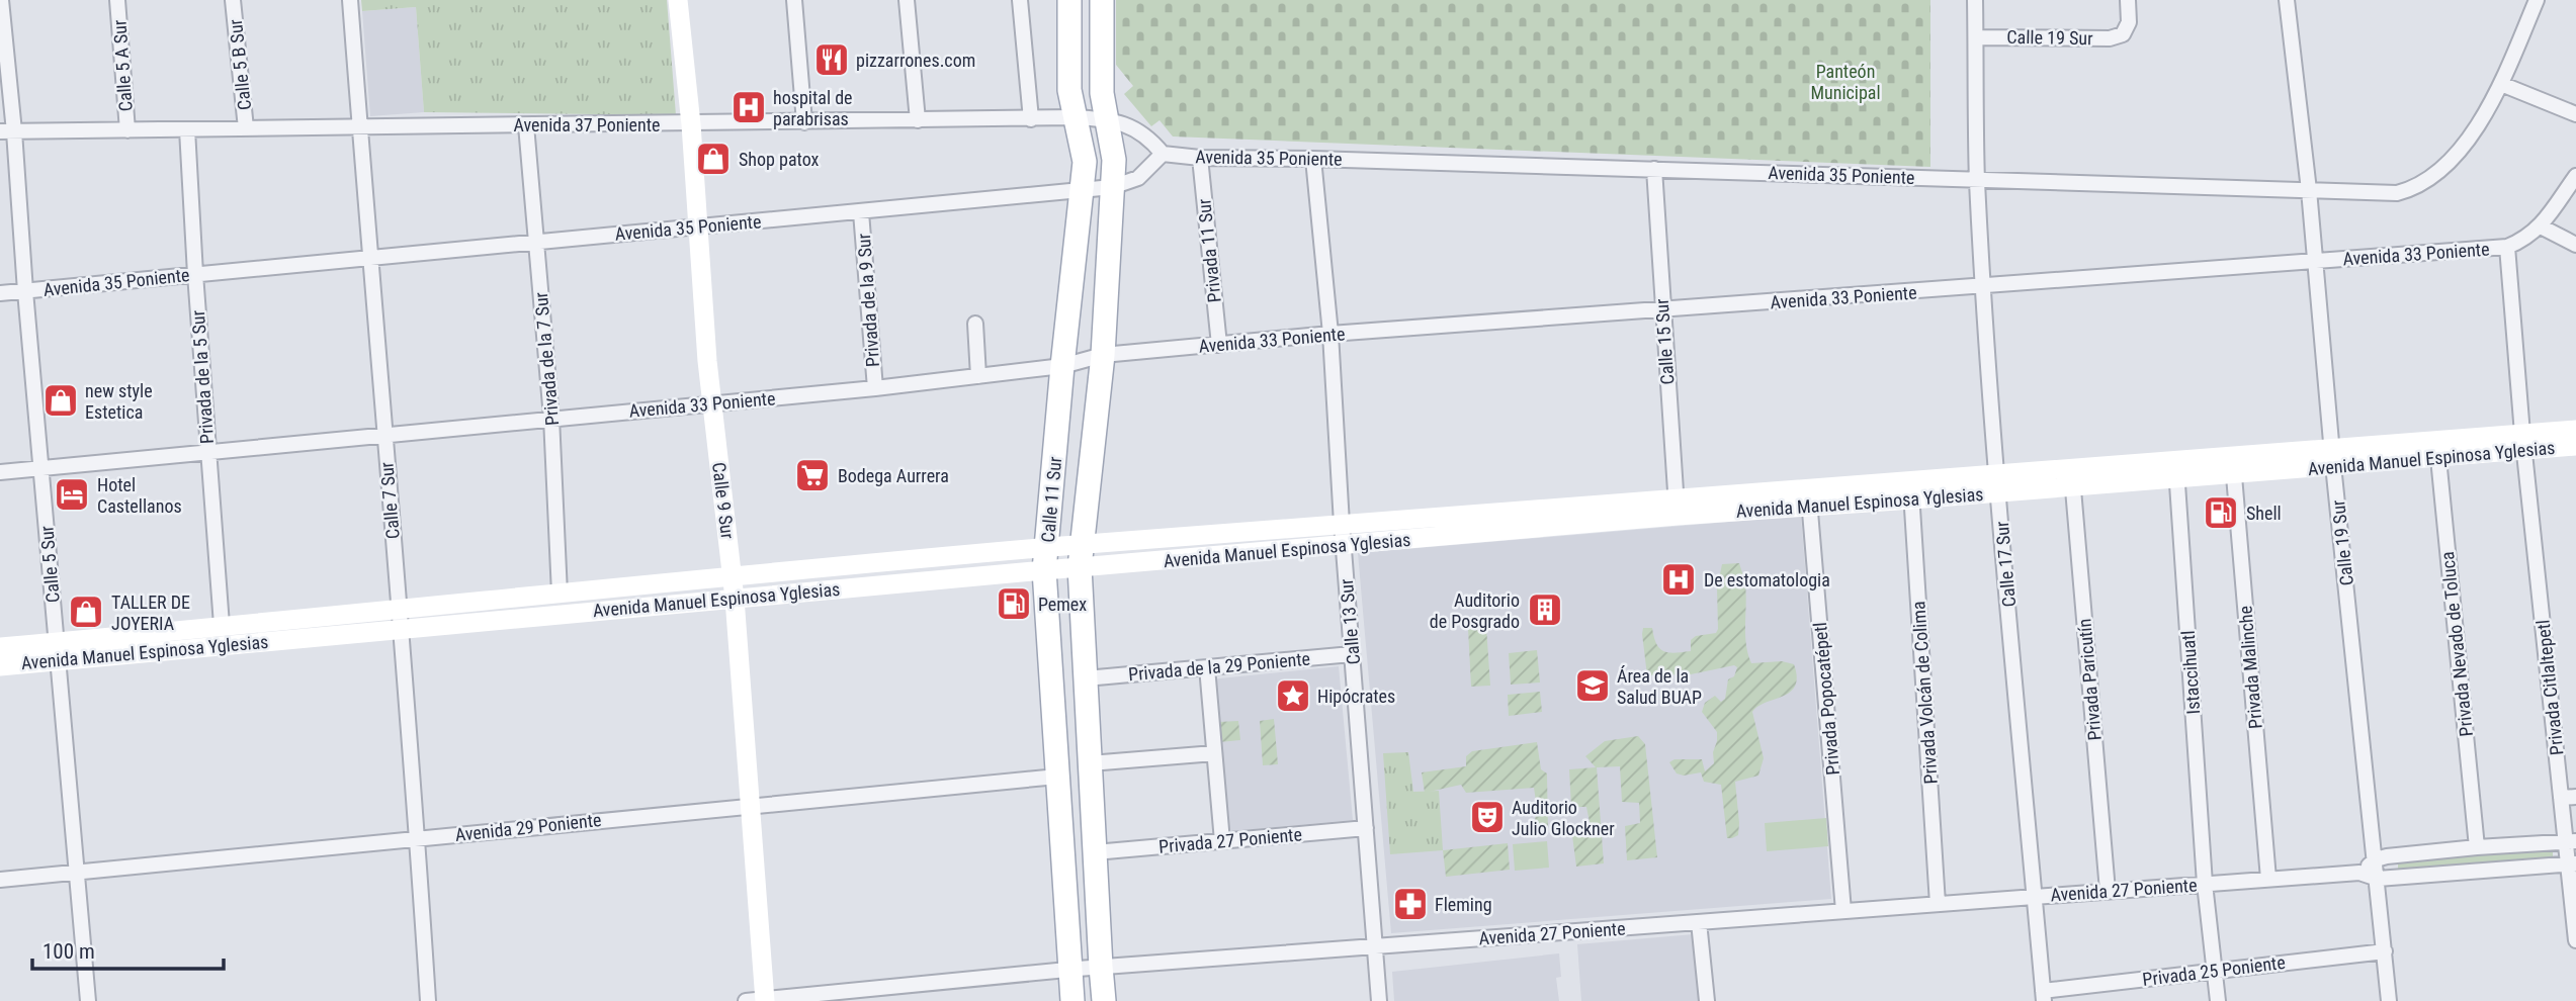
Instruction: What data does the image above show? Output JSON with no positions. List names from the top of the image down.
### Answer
{
  "streets": {
    "main road": ["Avenida Manuel Espinosa Yglesias", "Calle 11 Sur", "Calle 9 Sur"],
    "street": [
      "Calle 19 Sur",
      "Calle 5 B Sur",
      "Calle 5 A Sur",
      "Avenida 37 Poniente",
      "Avenida 35 Poniente",
      "Privada 11 Sur",
      "Avenida 33 Poniente",
      "Privada de la 9 Sur",
      "Calle 15 Sur",
      "Privada de la 7 Sur",
      "Privada de la 5 Sur",
      "Calle 7 Sur",
      "Calle 5 Sur",
      "Calle 17 Sur",
      "Calle 13 Sur",
      "Privada Nevado de Toluca",
      "Privada de la 29 Poniente",
      "Privada Malinche",
      "Istaccihuatl",
      "Privada Paricutín",
      "Privada Citlaltepetl",
      "Privada Volcán de Colima",
      "Privada Popocatépetl",
      "Avenida 29 Poniente",
      "Privada 27 Poniente",
      "Avenida 27 Poniente",
      "Privada 25 Poniente"
    ]
  },
  "crossings": [
    ["Calle 19 Sur", "Avenida 35 Poniente"],
    ["Calle 19 Sur", "Avenida 33 Poniente"],
    ["Calle 19 Sur", "Avenida Manuel Espinosa Yglesias"],
    ["Calle 19 Sur", "Calle 17 Sur"],
    ["Calle 19 Sur", "Avenida 27 Poniente"],
    ["Calle 19 Sur", "Privada 25 Poniente"],
    ["Calle 5 B Sur", "Avenida 37 Poniente"],
    ["Calle 5 A Sur", "Avenida 37 Poniente"],
    ["Avenida 37 Poniente", "Avenida 35 Poniente"],
    ["Avenida 37 Poniente", "Privada de la 7 Sur"],
    ["Avenida 37 Poniente", "Privada de la 5 Sur"],
    ["Avenida 37 Poniente", "Calle 11 Sur"],
    ["Avenida 37 Poniente", "Calle 7 Sur"],
    ["Avenida 37 Poniente", "Calle 9 Sur"],
    ["Avenida 37 Poniente", "Calle 5 Sur"],
    ["Avenida 35 Poniente", "Privada 11 Sur"],
    ["Avenida 35 Poniente", "Privada de la 9 Sur"],
    ["Avenida 35 Poniente", "Calle 15 Sur"],
    ["Avenida 35 Poniente", "Privada de la 7 Sur"],
    ["Avenida 35 Poniente", "Privada de la 5 Sur"],
    ["Avenida 35 Poniente", "Calle 11 Sur"],
    ["Avenida 35 Poniente", "Calle 7 Sur"],
    ["Avenida 35 Poniente", "Calle 9 Sur"],
    ["Avenida 35 Poniente", "Calle 5 Sur"],
    ["Avenida 35 Poniente", "Calle 17 Sur"],
    ["Avenida 35 Poniente", "Calle 13 Sur"],
    ["Privada 11 Sur", "Avenida 33 Poniente"],
    ["Avenida 33 Poniente", "Privada de la 9 Sur"],
    ["Avenida 33 Poniente", "Calle 15 Sur"],
    ["Avenida 33 Poniente", "Privada de la 7 Sur"],
    ["Avenida 33 Poniente", "Privada de la 5 Sur"],
    ["Avenida 33 Poniente", "Calle 11 Sur"],
    ["Avenida 33 Poniente", "Calle 7 Sur"],
    ["Avenida 33 Poniente", "Calle 9 Sur"],
    ["Avenida 33 Poniente", "Calle 5 Sur"],
    ["Avenida 33 Poniente", "Calle 17 Sur"],
    ["Avenida 33 Poniente", "Calle 13 Sur"],
    ["Calle 15 Sur", "Avenida Manuel Espinosa Yglesias"],
    ["Privada de la 7 Sur", "Avenida Manuel Espinosa Yglesias"],
    ["Privada de la 5 Sur", "Avenida Manuel Espinosa Yglesias"],
    ["Avenida Manuel Espinosa Yglesias", "Calle 11 Sur"],
    ["Avenida Manuel Espinosa Yglesias", "Calle 7 Sur"],
    ["Avenida Manuel Espinosa Yglesias", "Calle 9 Sur"],
    ["Avenida Manuel Espinosa Yglesias", "Calle 5 Sur"],
    ["Avenida Manuel Espinosa Yglesias", "Calle 17 Sur"],
    ["Avenida Manuel Espinosa Yglesias", "Calle 13 Sur"],
    ["Avenida Manuel Espinosa Yglesias", "Privada Nevado de Toluca"],
    ["Avenida Manuel Espinosa Yglesias", "Privada Malinche"],
    ["Avenida Manuel Espinosa Yglesias", "Istaccihuatl"],
    ["Avenida Manuel Espinosa Yglesias", "Privada Paricutín"],
    ["Avenida Manuel Espinosa Yglesias", "Privada Citlaltepetl"],
    ["Avenida Manuel Espinosa Yglesias", "Privada Volcán de Colima"],
    ["Avenida Manuel Espinosa Yglesias", "Privada Popocatépetl"],
    ["Calle 11 Sur", "Privada de la 29 Poniente"],
    ["Calle 11 Sur", "Avenida 29 Poniente"],
    ["Calle 11 Sur", "Privada 27 Poniente"],
    ["Calle 11 Sur", "Avenida 27 Poniente"],
    ["Calle 7 Sur", "Avenida 29 Poniente"],
    ["Calle 9 Sur", "Avenida 29 Poniente"],
    ["Calle 9 Sur", "Avenida 27 Poniente"],
    ["Calle 5 Sur", "Avenida 29 Poniente"],
    ["Calle 17 Sur", "Avenida 27 Poniente"],
    ["Calle 17 Sur", "Privada 25 Poniente"],
    ["Calle 13 Sur", "Privada de la 29 Poniente"],
    ["Calle 13 Sur", "Privada 27 Poniente"],
    ["Calle 13 Sur", "Avenida 27 Poniente"],
    ["Privada Malinche", "Avenida 27 Poniente"],
    ["Istaccihuatl", "Avenida 27 Poniente"],
    ["Istaccihuatl", "Privada 25 Poniente"],
    ["Privada Paricutín", "Avenida 27 Poniente"],
    ["Privada Citlaltepetl", "Avenida 27 Poniente"],
    ["Privada Volcán de Colima", "Avenida 27 Poniente"],
    ["Privada Popocatépetl", "Avenida 27 Poniente"]
  ],
  "parks": ["Panteón Municipal"],
  "places": {
    "restaurant": ["pizzarrones.com"],
    "hospital": ["hospital de parabrisas", "De estomatologia"],
    "shop": ["Shop patox", "new style Estetica", "TALLER DE JOYERIA"],
    "supermarket": ["Bodega Aurrera"],
    "hotel": ["Hotel Castellanos"],
    "fuel station": ["Shell", "Pemex"],
    "building": ["Auditorio de Posgrado"],
    "school or university": ["Área de la Salud BUAP"],
    "place": ["Hipócrates"],
    "theatre": ["Auditorio Julio Glockner"],
    "pharmacy": ["Fleming"]
  },
  "scale_bar": "100 m"
}
